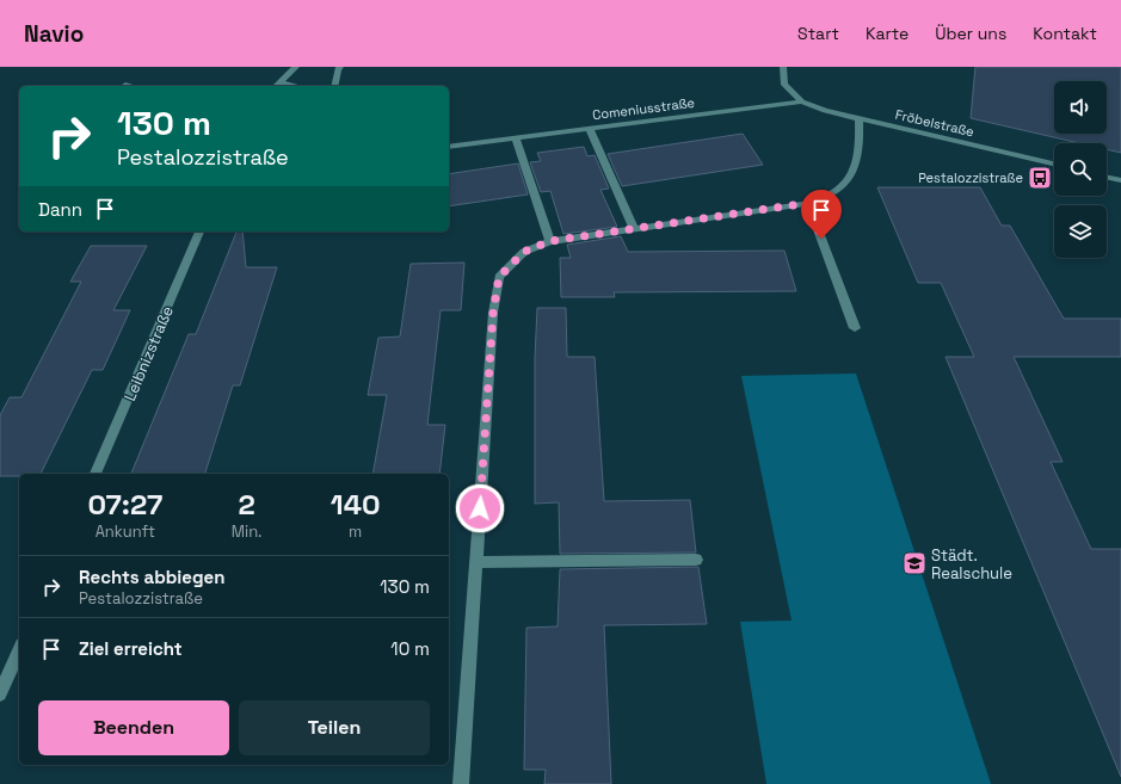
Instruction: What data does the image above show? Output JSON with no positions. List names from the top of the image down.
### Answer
{
  "streets": {
    "street": ["Comeniusstraße", "Fröbelstraße", "Leibnizstraße"]
  },
  "crossings": [
    ["Comeniusstraße", "Fröbelstraße"]
  ],
  "places": {
    "bus stop": ["Pestalozzistraße"],
    "school or university": ["Städt. Realschule"]
  },
  "page": {
    "header": "Navio",
    "nav": [
      "Start",
      "Karte",
      "Über uns",
      "Kontakt"
    ],
    "turn": ["130 m", "Pestalozzistraße"],
    "then": "Dann",
    "eta": [
      "07:27",
      "Ankunft",
      "2",
      "Min.",
      "140",
      "m"
    ],
    "list": [
      {
        "name": "Rechts abbiegen",
        "note": "Pestalozzistraße",
        "value": "130 m"
      },
      {
        "name": "Ziel erreicht",
        "value": "10 m"
      }
    ],
    "buttons": ["Beenden", "Teilen"]
  }
}
